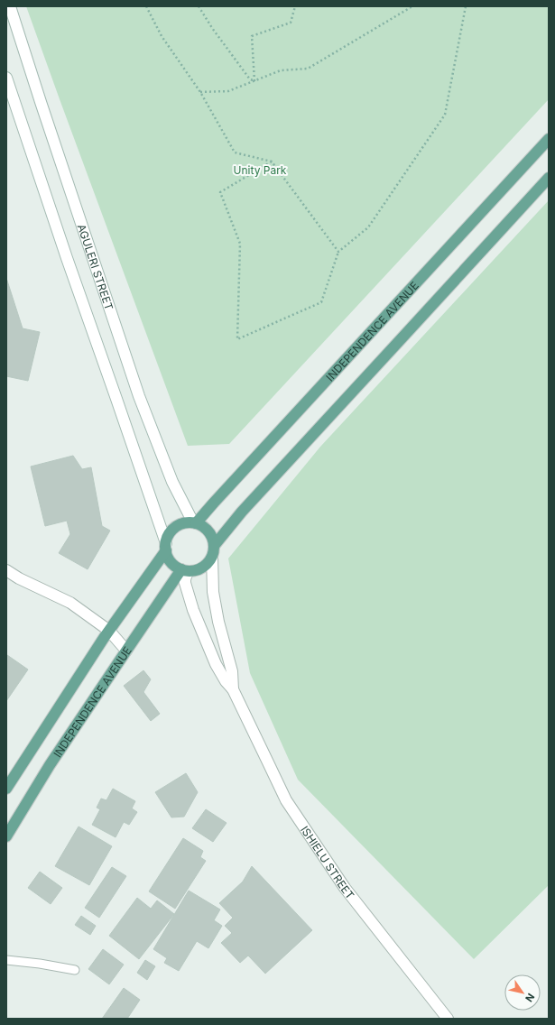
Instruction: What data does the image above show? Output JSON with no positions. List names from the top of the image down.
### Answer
{
  "streets": {
    "main road": ["AGULERI STREET", "INDEPENDENCE AVENUE", "ISHIELU STREET"]
  },
  "crossings": [
    ["AGULERI STREET", "INDEPENDENCE AVENUE"]
  ],
  "parks": ["Unity Park"],
  "north": "bottom right"
}
